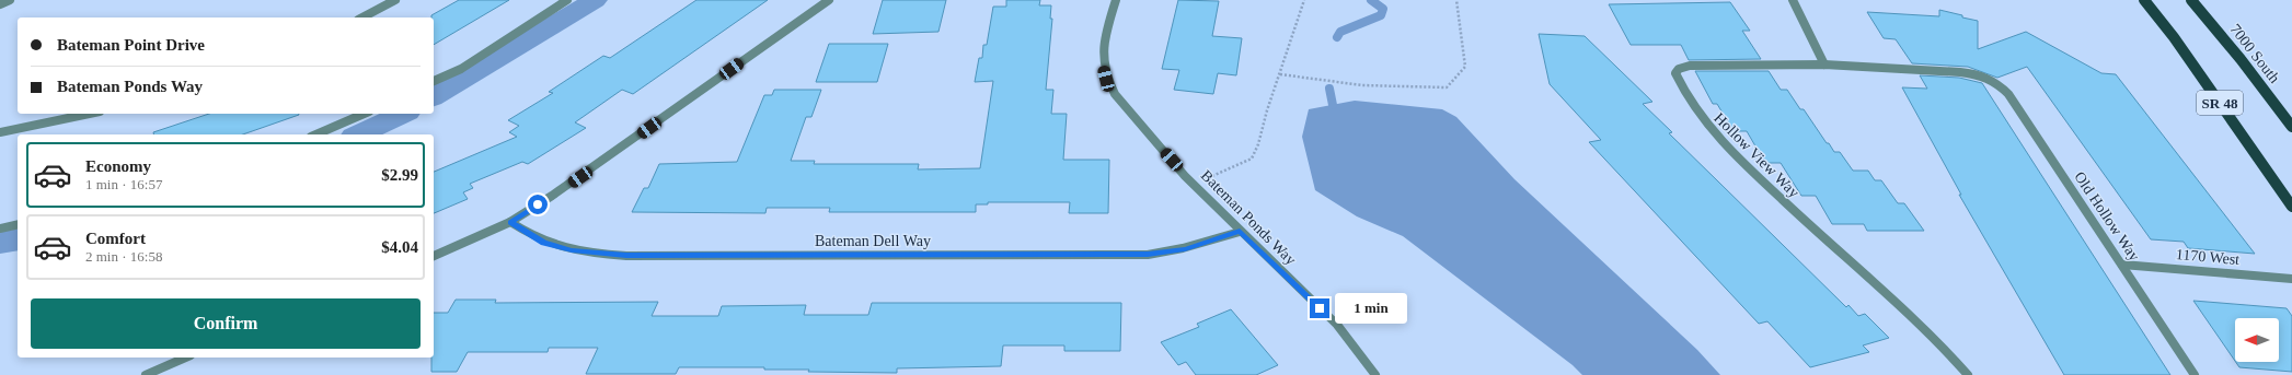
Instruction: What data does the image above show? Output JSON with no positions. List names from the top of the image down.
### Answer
{
  "streets": {
    "main road": ["7000 South", "SR 48"],
    "street": [
      "Hollow View Way",
      "Old Hollow Way",
      "Bateman Ponds Way",
      "Bateman Dell Way",
      "1170 West"
    ]
  },
  "crossings": [
    ["Hollow View Way", "Old Hollow Way"],
    ["Old Hollow Way", "1170 West"],
    ["Bateman Ponds Way", "Bateman Dell Way"]
  ],
  "north": "left",
  "page": {
    "banner": ["Bateman Point Drive", "Bateman Ponds Way"],
    "list": [
      {
        "name": "Economy",
        "note": "1 min · 16:57",
        "value": "$2.99"
      },
      {
        "name": "Comfort",
        "note": "2 min · 16:58",
        "value": "$4.04"
      }
    ],
    "buttons": "Confirm",
    "bubble": "1 min"
  }
}
